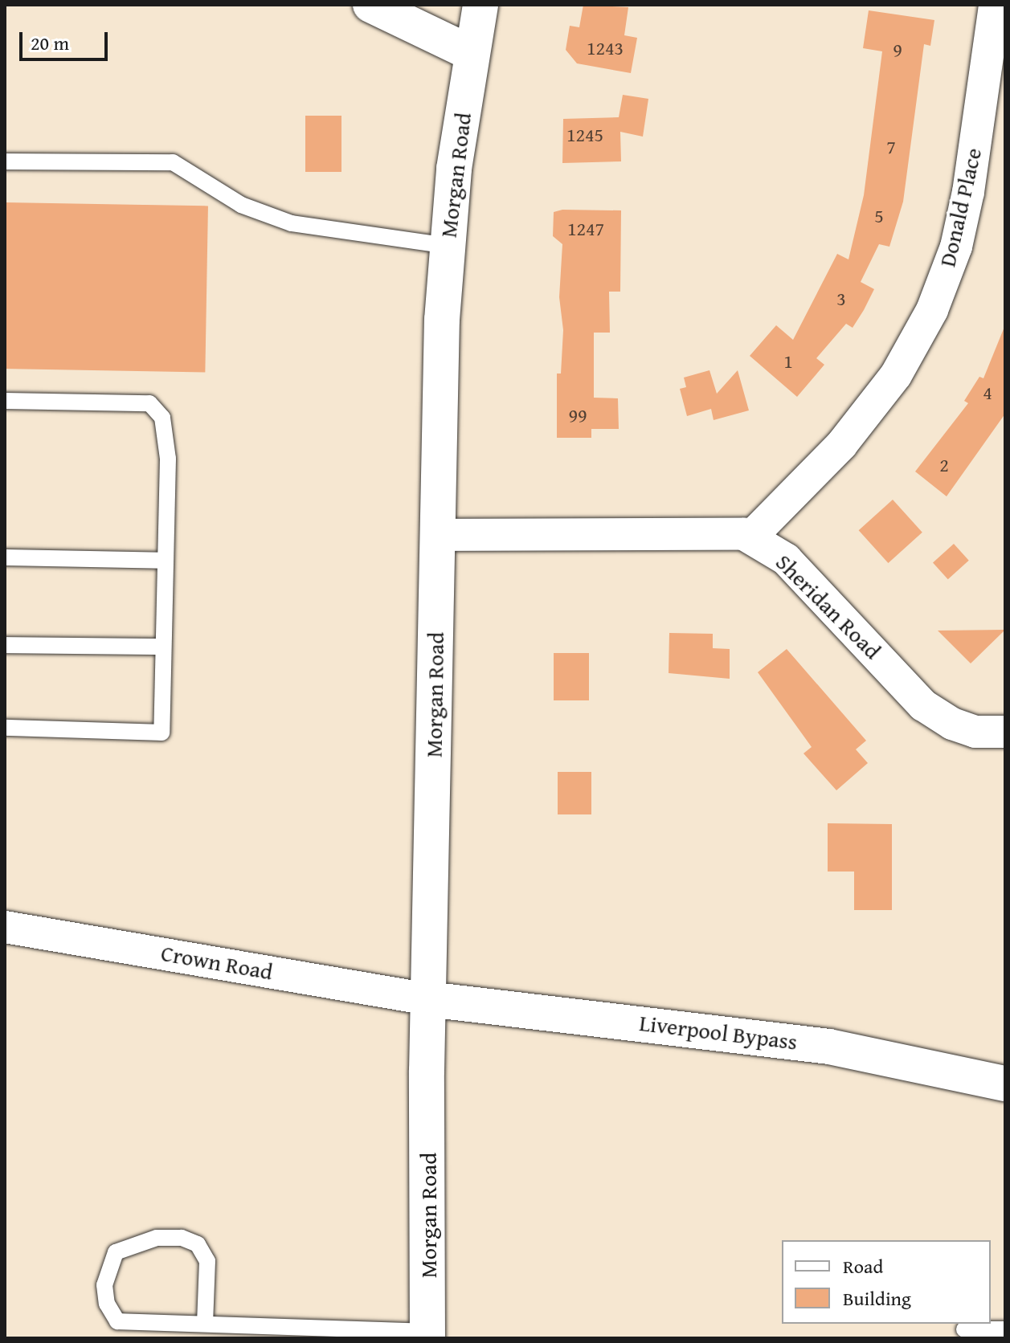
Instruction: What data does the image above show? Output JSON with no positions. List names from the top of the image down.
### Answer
{
  "streets": {
    "street": [
      "Morgan Road",
      "Donald Place",
      "Sheridan Road",
      "Crown Road",
      "Liverpool Bypass"
    ]
  },
  "crossings": [
    ["Morgan Road", "Crown Road"],
    ["Morgan Road", "Liverpool Bypass"],
    ["Donald Place", "Sheridan Road"],
    ["Crown Road", "Liverpool Bypass"]
  ],
  "house_numbers": [
    "1243",
    "9",
    "1245",
    "7",
    "5",
    "1247",
    "3",
    "1",
    "4",
    "99",
    "2"
  ],
  "legend": ["Road", "Building"],
  "scale_bar": "20 m"
}
